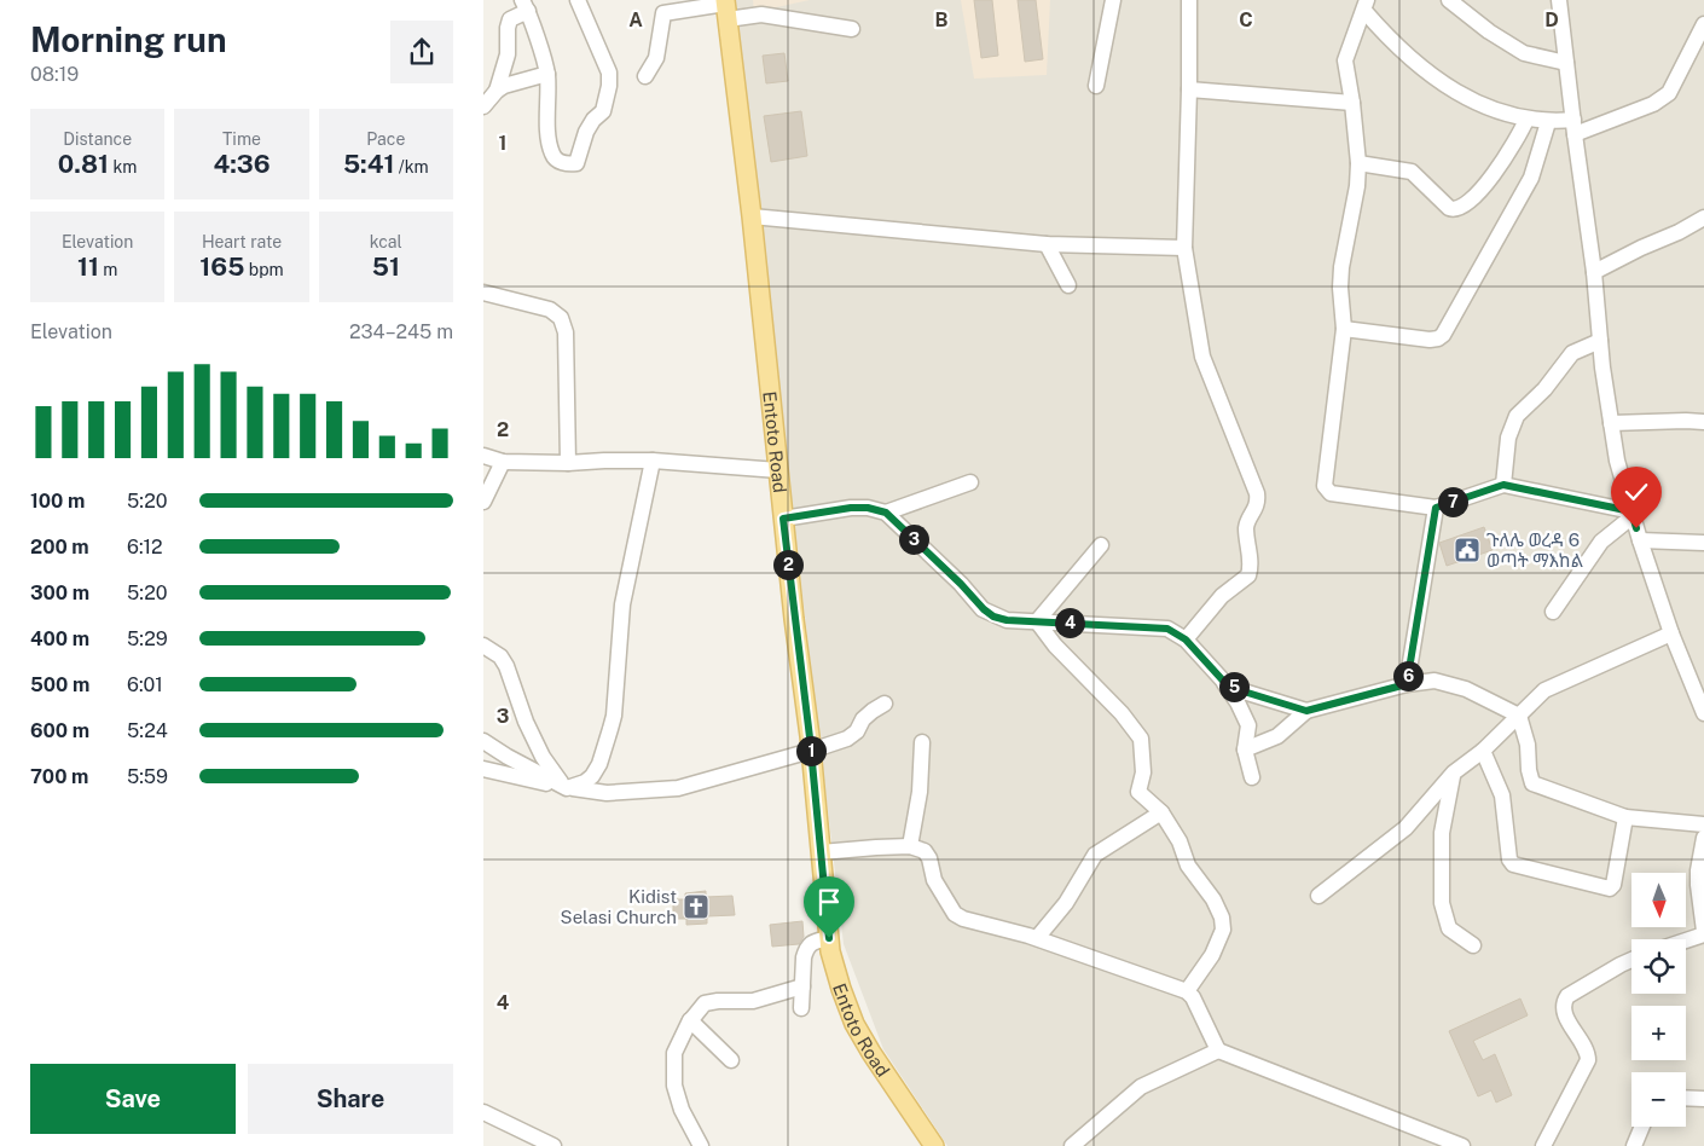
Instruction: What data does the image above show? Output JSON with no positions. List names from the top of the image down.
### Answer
{
  "streets": {
    "main road": ["Entoto Road"]
  },
  "places": {
    "public building": ["ጉለሌ ወረዳ 6 ወጣት ማእከል"],
    "church": ["Kidist Selasi Church"]
  },
  "north": "bottom",
  "page": {
    "heading": ["Morning run", "08:19"],
    "stats": [
      ["Distance", "0.81 km"],
      ["Time", "4:36"],
      ["Pace", "5:41 /km"],
      ["Elevation", "11 m"],
      ["Heart rate", "165 bpm"],
      ["kcal", "51"]
    ],
    "chart": ["Elevation", "234–245 m"],
    "list": [
      {
        "name": "100 m",
        "note": "5:20"
      },
      {
        "name": "200 m",
        "note": "6:12"
      },
      {
        "name": "300 m",
        "note": "5:20"
      },
      {
        "name": "400 m",
        "note": "5:29"
      },
      {
        "name": "500 m",
        "note": "6:01"
      },
      {
        "name": "600 m",
        "note": "5:24"
      },
      {
        "name": "700 m",
        "note": "5:59"
      }
    ],
    "pins": [
      "7",
      "3",
      "2",
      "4",
      "6",
      "5",
      "1"
    ],
    "map_buttons": ["+", "−"],
    "buttons": ["Save", "Share"]
  },
  "grid": {
    "columns": [
      "A",
      "B",
      "C",
      "D"
    ],
    "rows": [
      "1",
      "2",
      "3",
      "4"
    ]
  }
}
